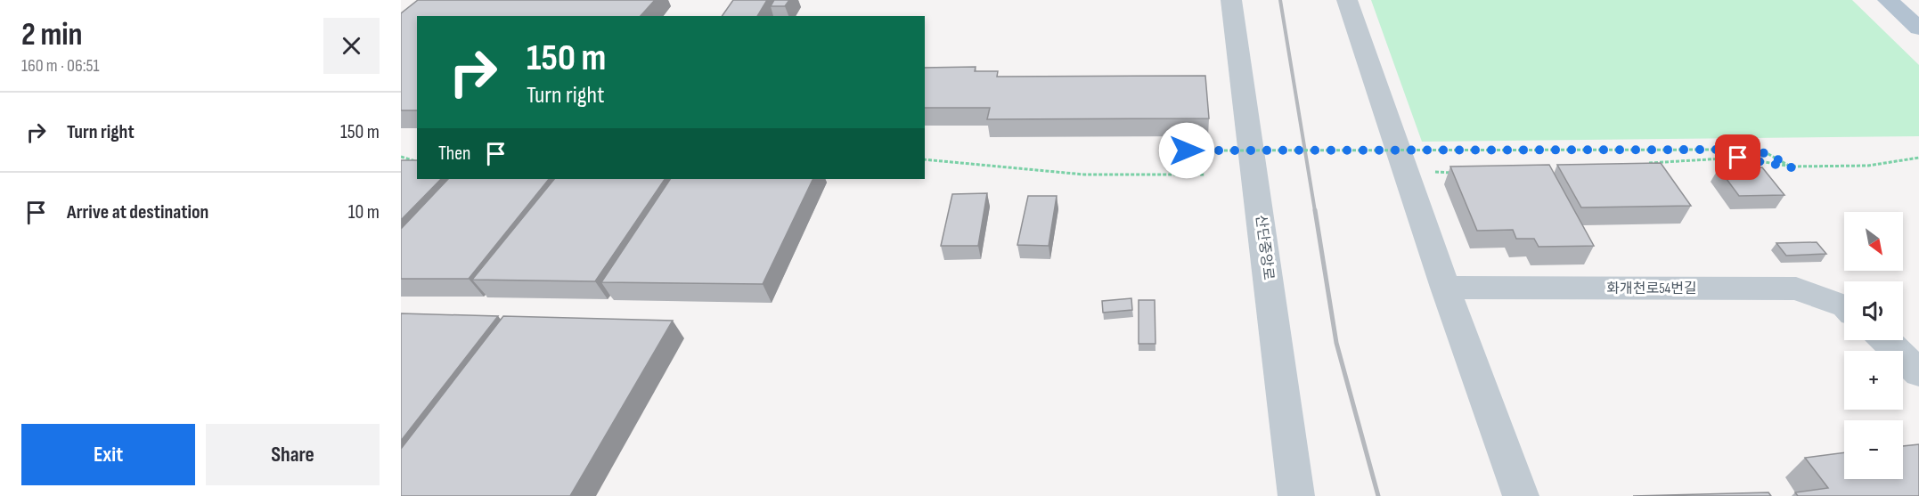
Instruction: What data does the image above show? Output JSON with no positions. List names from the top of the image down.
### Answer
{
  "streets": {
    "street": ["산단중앙로", "화개천로54번길"]
  },
  "north": "bottom right",
  "page": {
    "heading": ["2 min", "160 m · 06:51"],
    "turn": ["150 m", "Turn right"],
    "list": [
      {
        "name": "Turn right",
        "value": "150 m"
      },
      {
        "name": "Arrive at destination",
        "value": "10 m"
      }
    ],
    "then": "Then",
    "map_buttons": ["+", "−"],
    "buttons": ["Exit", "Share"]
  }
}
